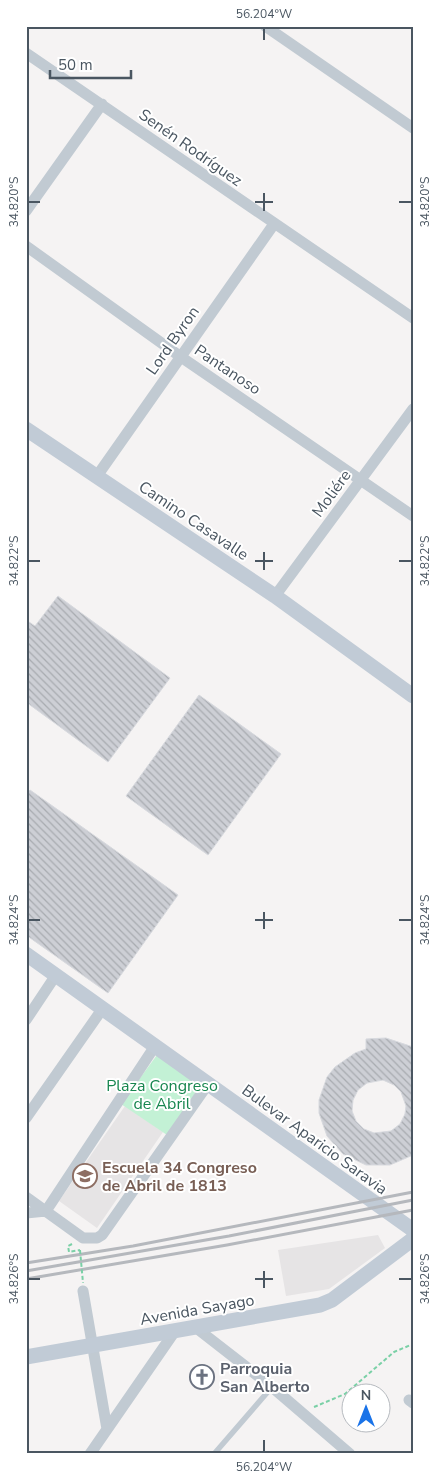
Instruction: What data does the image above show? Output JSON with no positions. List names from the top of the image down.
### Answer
{
  "streets": {
    "street": [
      "Senén Rodríguez",
      "Lord Byron",
      "Pantanoso",
      "Moliére",
      "Camino Casavalle",
      "Bulevar Aparicio Saravia",
      "Avenida Sayago"
    ]
  },
  "crossings": [
    ["Senén Rodríguez", "Lord Byron"],
    ["Lord Byron", "Pantanoso"],
    ["Lord Byron", "Camino Casavalle"],
    ["Pantanoso", "Moliére"],
    ["Moliére", "Camino Casavalle"]
  ],
  "parks": ["Plaza Congreso de Abril"],
  "places": {
    "school or university": ["Escuela 34 Congreso de Abril de 1813"],
    "church": ["Parroquia San Alberto"]
  },
  "scale_bar": "50 m",
  "north": "top",
  "coordinates": [
    "56.204°W",
    "34.820°S",
    "34.822°S",
    "34.824°S",
    "34.826°S"
  ]
}
